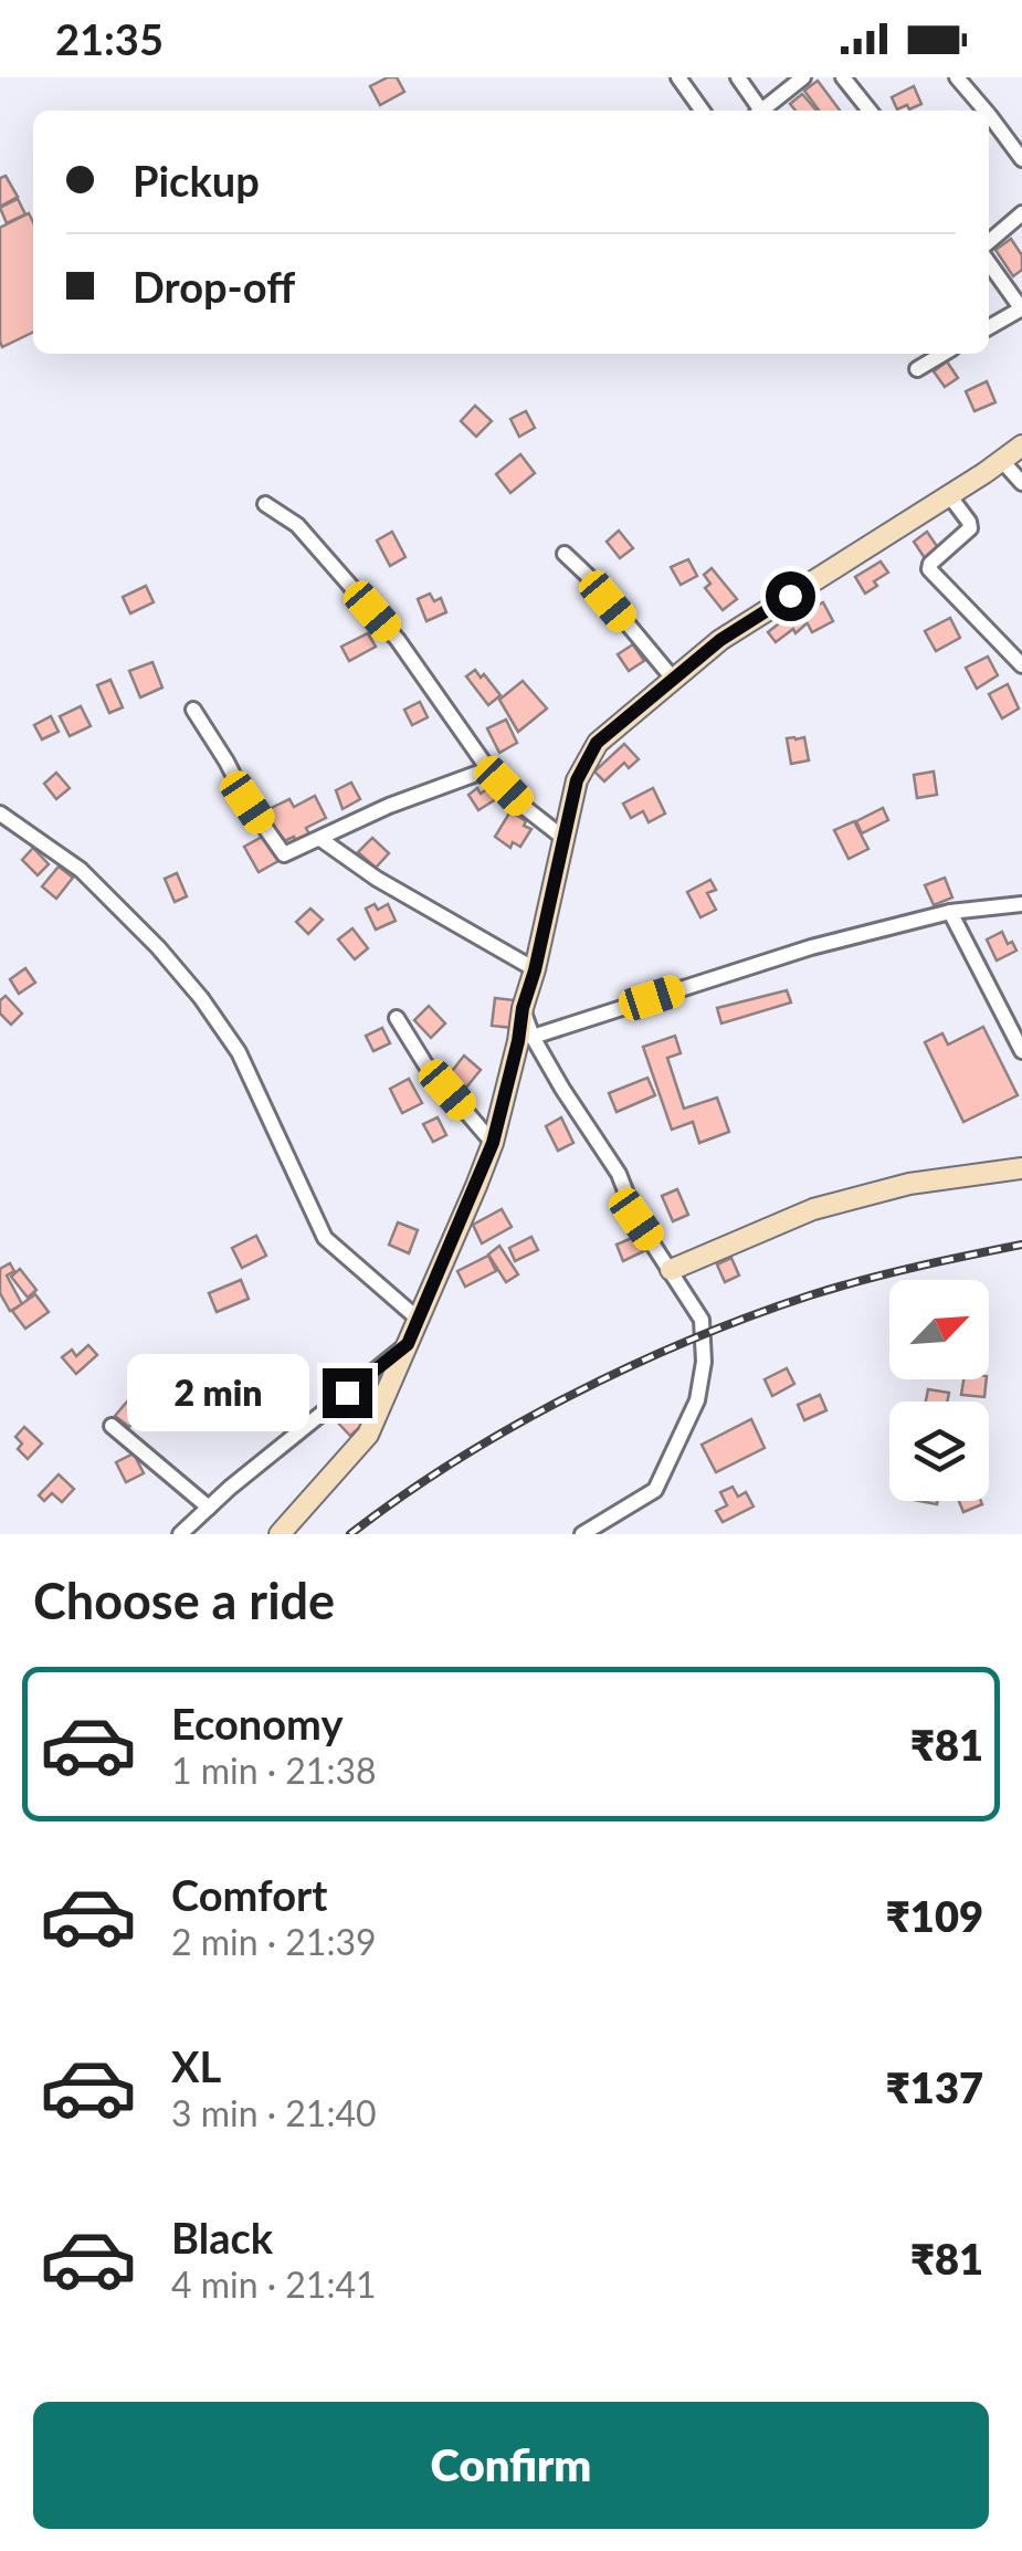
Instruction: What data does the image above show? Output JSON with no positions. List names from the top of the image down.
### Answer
{
  "north": "top right",
  "page": {
    "status": "21:35",
    "banner": ["Pickup", "Drop-off"],
    "bubble": "2 min",
    "heading": "Choose a ride",
    "list": [
      {
        "name": "Economy",
        "note": "1 min · 21:38",
        "value": "₹81"
      },
      {
        "name": "Comfort",
        "note": "2 min · 21:39",
        "value": "₹109"
      },
      {
        "name": "XL",
        "note": "3 min · 21:40",
        "value": "₹137"
      },
      {
        "name": "Black",
        "note": "4 min · 21:41",
        "value": "₹81"
      }
    ],
    "buttons": "Confirm"
  }
}
